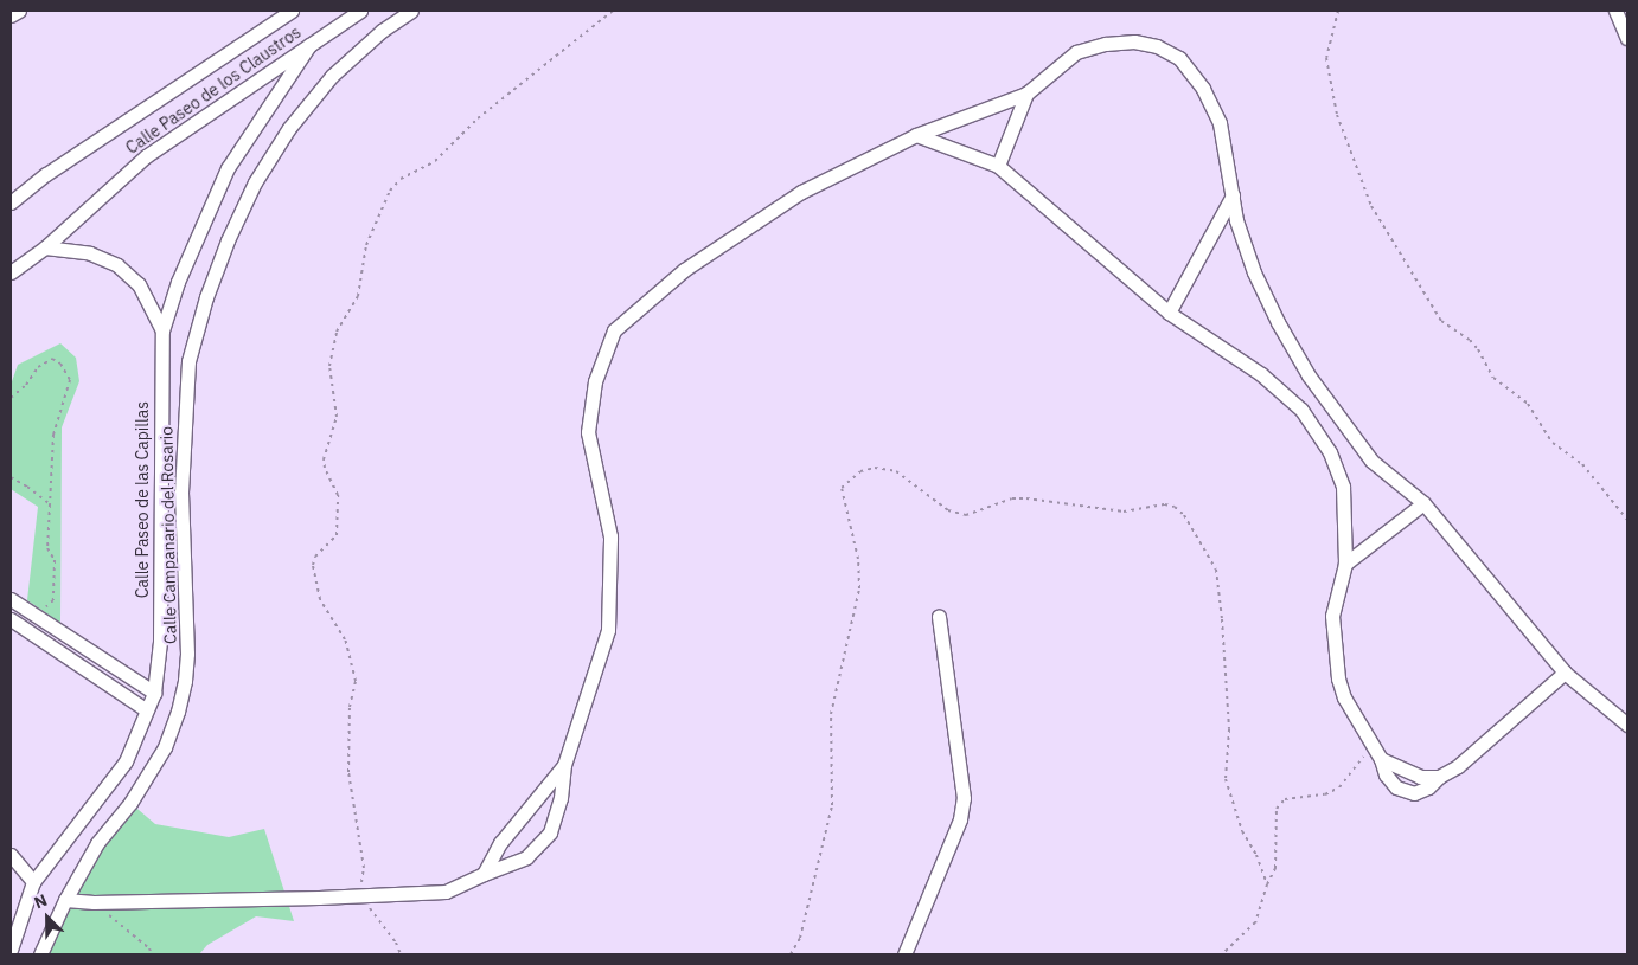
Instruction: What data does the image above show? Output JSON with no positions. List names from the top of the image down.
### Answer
{
  "streets": {
    "street": ["Calle Paseo de los Claustros", "Calle Paseo de las Capillas", "Calle Campanario del Rosario"]
  },
  "crossings": [
    ["Calle Paseo de los Claustros", "Calle Paseo de las Capillas"]
  ],
  "north": "top left"
}
